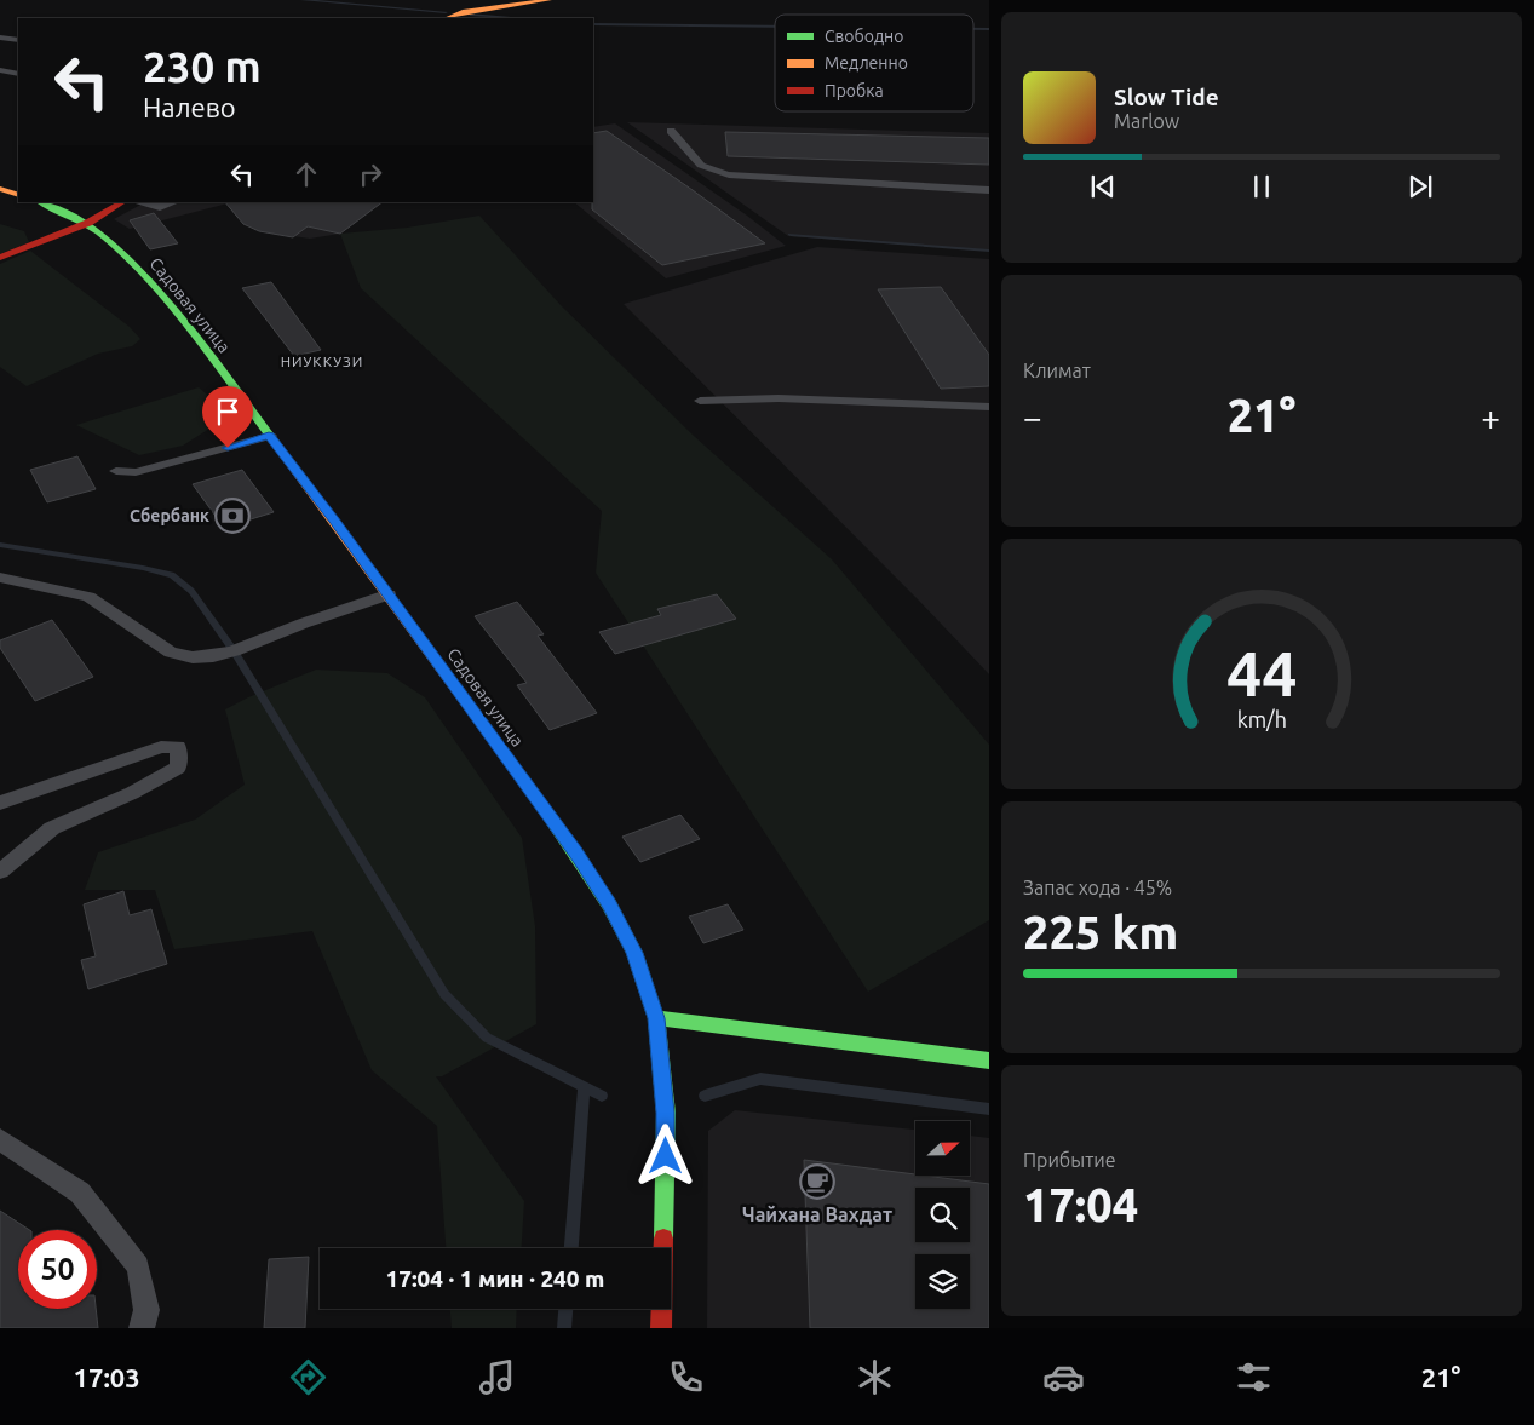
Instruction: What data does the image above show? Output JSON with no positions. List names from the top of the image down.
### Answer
{
  "streets": {
    "main road": ["Садовая улица"]
  },
  "districts": ["НИУККУЗИ"],
  "places": {
    "bank": ["Сбербанк"],
    "cafe": ["Чайхана Вахдат"]
  },
  "legend": ["Свободно", "Медленно", "Пробка"],
  "north": "right",
  "page": {
    "turn": ["230 m", "Налево"],
    "song": ["Slow Tide", "Marlow"],
    "tile": [
      "Климат",
      ["Запас хода · 45%", "225 km"],
      ["Прибытие", "17:04"]
    ],
    "heat": ["−", "21°", "+"],
    "limit": "50",
    "trip": "17:04 · 1 мин · 240 m",
    "tabs": ["17:03", "21°"],
    "gauge": ["44", "km/h"]
  }
}
